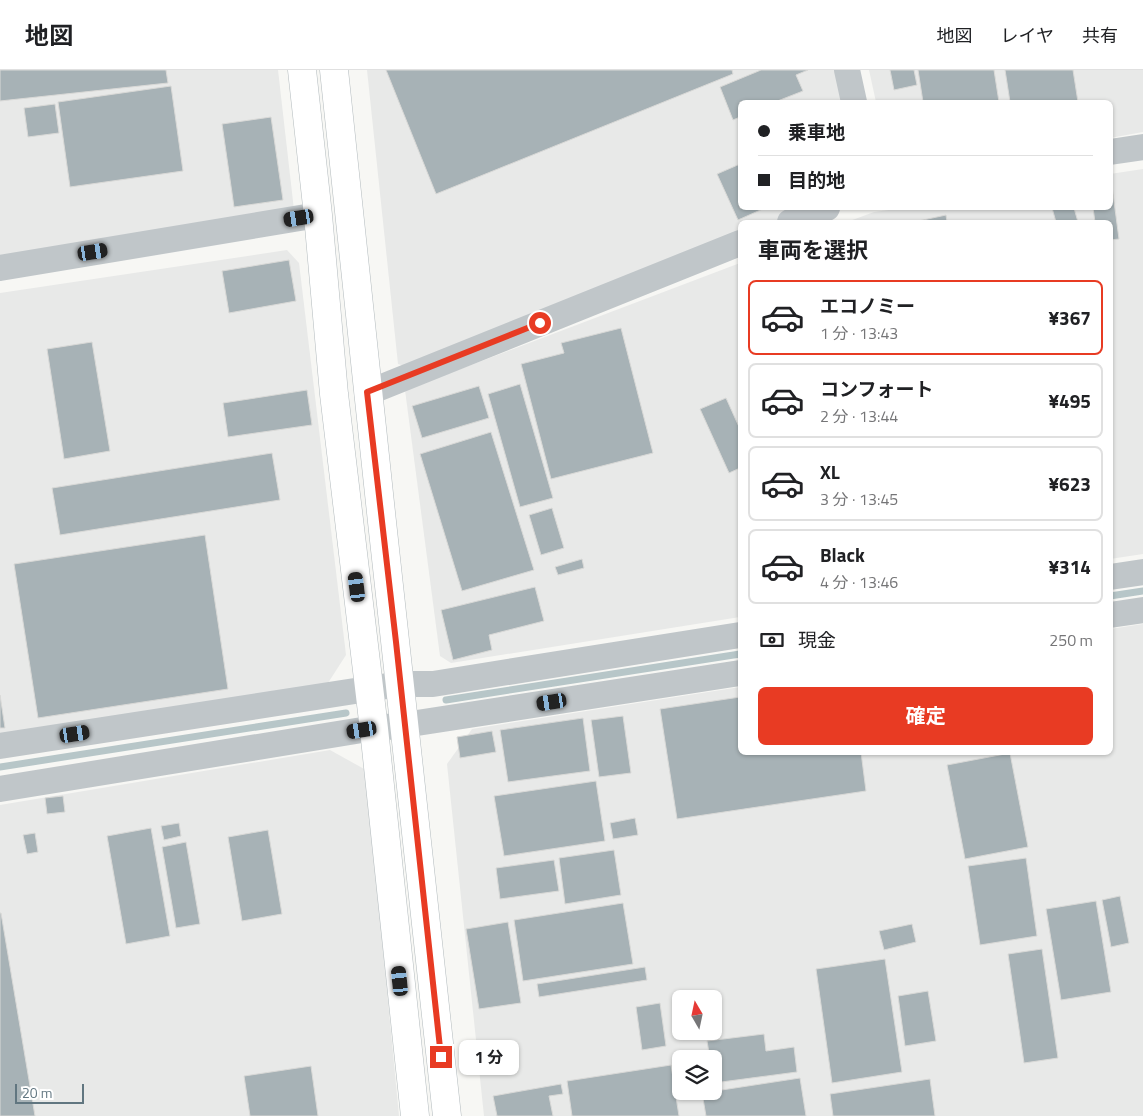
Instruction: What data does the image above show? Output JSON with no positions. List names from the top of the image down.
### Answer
{
  "scale_bar": "20 m",
  "north": "top",
  "page": {
    "header": "地図",
    "nav": ["地図", "レイヤ", "共有"],
    "banner": ["乗車地", "目的地"],
    "heading": "車両を選択",
    "list": [
      {
        "name": "エコノミー",
        "note": "1 分 · 13:43",
        "value": "¥367"
      },
      {
        "name": "コンフォート",
        "note": "2 分 · 13:44",
        "value": "¥495"
      },
      {
        "name": "XL",
        "note": "3 分 · 13:45",
        "value": "¥623"
      },
      {
        "name": "Black",
        "note": "4 分 · 13:46",
        "value": "¥314"
      }
    ],
    "pay": ["現金", "250 m"],
    "buttons": "確定",
    "bubble": "1 分",
    "scale": "20 m"
  }
}
